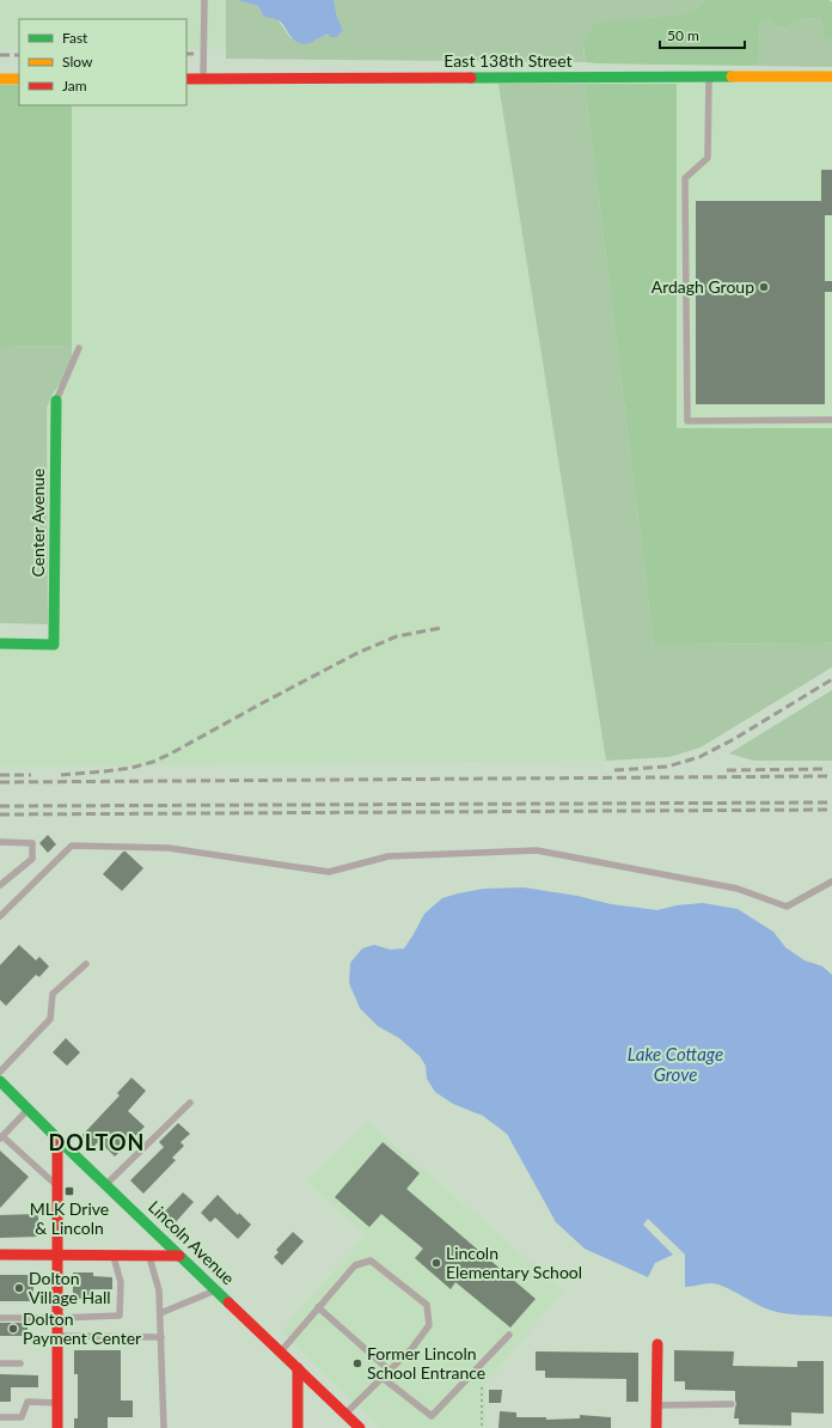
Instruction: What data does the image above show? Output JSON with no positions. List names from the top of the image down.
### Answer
{
  "streets": {
    "street": ["East 138th Street", "Center Avenue", "Lincoln Avenue"]
  },
  "districts": ["DOLTON"],
  "water": ["Lake Cottage Grove"],
  "places": {
    "other": [
      "Ardagh Group",
      "Lincoln Elementary School",
      "Dolton Village Hall",
      "Dolton Payment Center",
      "Former Lincoln School Entrance"
    ],
    "transit": ["MLK Drive & Lincoln"]
  },
  "legend": ["Fast", "Slow", "Jam"],
  "scale_bar": "50 m"
}
